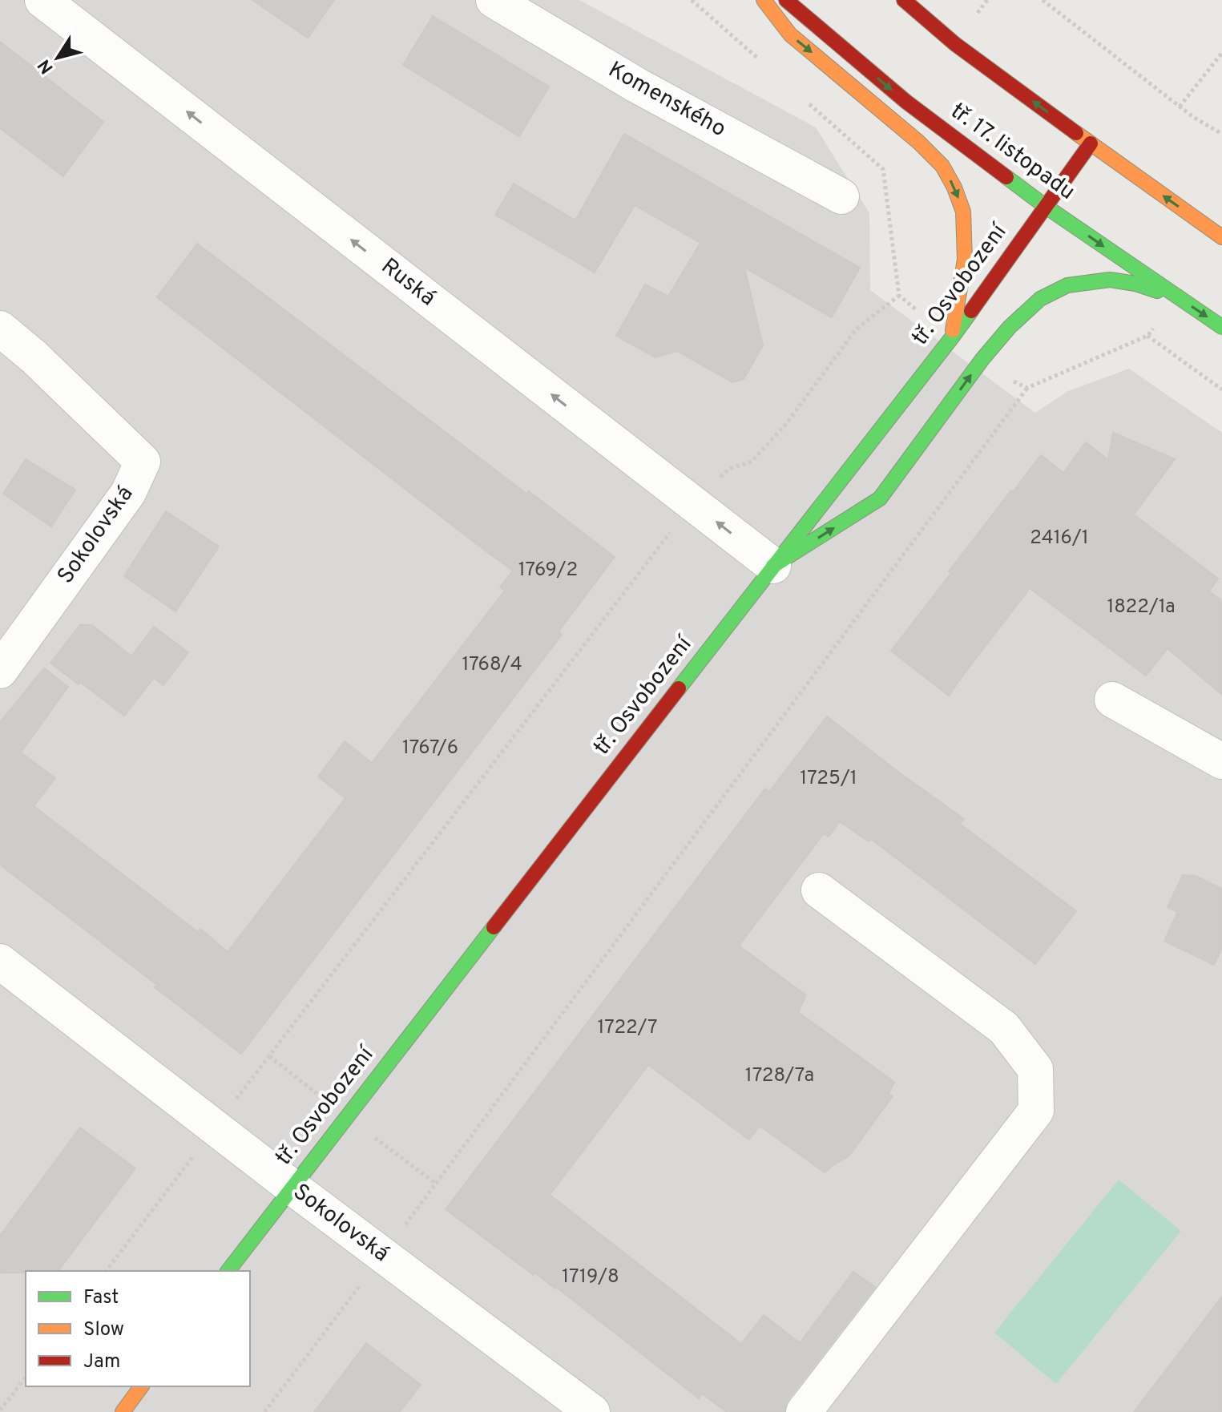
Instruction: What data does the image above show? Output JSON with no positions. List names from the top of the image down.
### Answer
{
  "streets": {
    "street": [
      "Komenského",
      "tř. 17. listopadu",
      "Ruská",
      "tř. Osvobození",
      "Sokolovská"
    ]
  },
  "crossings": [
    ["tř. 17. listopadu", "tř. Osvobození"],
    ["Ruská", "tř. Osvobození"],
    ["tř. Osvobození", "Sokolovská"]
  ],
  "one_way": ["Ruská"],
  "house_numbers": [
    "2416/1",
    "1769/2",
    "1822/1a",
    "1768/4",
    "1767/6",
    "1725/1",
    "1722/7",
    "1728/7a",
    "1719/8"
  ],
  "legend": ["Fast", "Slow", "Jam"],
  "north": "bottom left"
}
